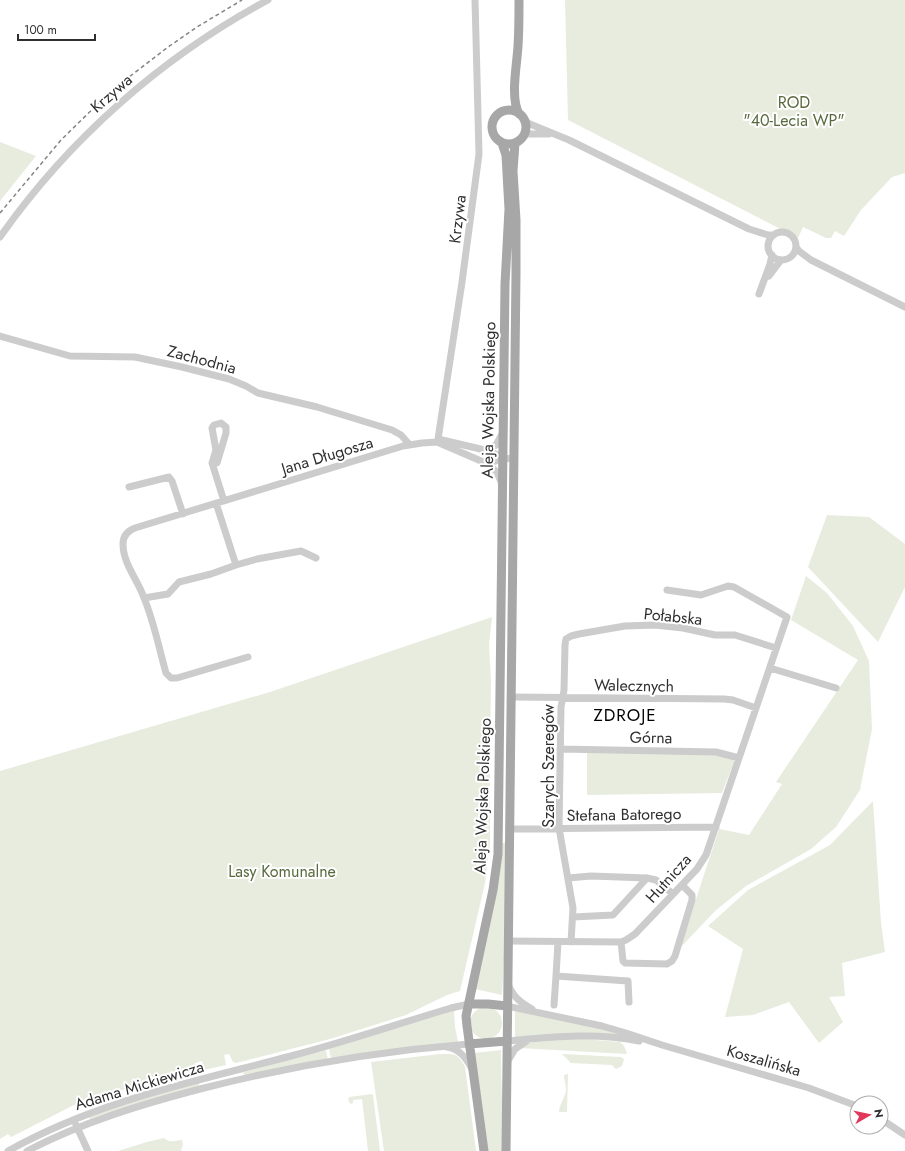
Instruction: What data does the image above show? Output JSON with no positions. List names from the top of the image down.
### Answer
{
  "streets": {
    "main road": ["Aleja Wojska Polskiego"],
    "street": [
      "Krzywa",
      "Zachodnia",
      "Jana Długosza",
      "Połabska",
      "Walecznych",
      "Górna",
      "Szarych Szeregów",
      "Stefana Batorego",
      "Hutnicza",
      "Koszalińska",
      "Adama Mickiewicza"
    ]
  },
  "crossings": [
    ["Krzywa", "Jana Długosza"],
    ["Zachodnia", "Jana Długosza"],
    ["Aleja Wojska Polskiego", "Walecznych"],
    ["Aleja Wojska Polskiego", "Stefana Batorego"],
    ["Aleja Wojska Polskiego", "Koszalińska"],
    ["Aleja Wojska Polskiego", "Adama Mickiewicza"],
    ["Połabska", "Szarych Szeregów"],
    ["Połabska", "Hutnicza"],
    ["Walecznych", "Szarych Szeregów"],
    ["Walecznych", "Hutnicza"],
    ["Górna", "Szarych Szeregów"],
    ["Górna", "Hutnicza"],
    ["Szarych Szeregów", "Stefana Batorego"],
    ["Stefana Batorego", "Hutnicza"]
  ],
  "districts": ["ZDROJE"],
  "parks": ["ROD \"40-Lecia WP\"", "Lasy Komunalne"],
  "scale_bar": "100 m",
  "north": "right"
}
